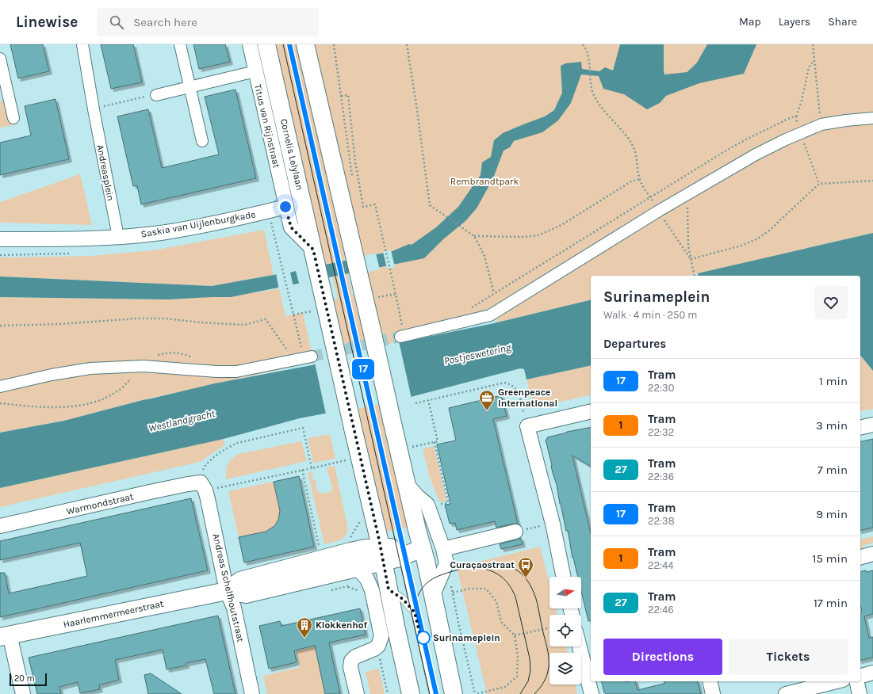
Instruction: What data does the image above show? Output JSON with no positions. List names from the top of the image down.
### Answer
{
  "streets": {
    "main road": ["Cornelis Lelylaan", "Haarlemmermeerstraat"],
    "street": [
      "Titus van Rijnstraat",
      "Andreasplein",
      "Saskia van Uijlenburgkade",
      "Warmondstraat",
      "Andreas Schelfhoutstraat"
    ]
  },
  "crossings": [
    ["Titus van Rijnstraat", "Saskia van Uijlenburgkade"],
    ["Andreasplein", "Saskia van Uijlenburgkade"],
    ["Warmondstraat", "Andreas Schelfhoutstraat"],
    ["Andreas Schelfhoutstraat", "Haarlemmermeerstraat"]
  ],
  "water": ["Postjeswetering", "Westlandgracht"],
  "parks": ["Rembrandtpark"],
  "places": {
    "office": ["Greenpeace International"],
    "bus stop": ["Curaçaostraat"],
    "other": ["Surinameplein"],
    "building": ["Klokkenhof"]
  },
  "lines": ["tram line 17"],
  "scale_bar": "20 m",
  "north": "right",
  "page": {
    "header": "Linewise",
    "search": "Search here",
    "nav": ["Map", "Layers", "Share"],
    "on_map": "17",
    "heading": [
      ["Surinameplein", "Walk · 4 min · 250 m"],
      "Departures"
    ],
    "list": [
      {
        "mark": "17",
        "name": "Tram",
        "note": "22:30",
        "value": "1 min"
      },
      {
        "mark": "1",
        "name": "Tram",
        "note": "22:32",
        "value": "3 min"
      },
      {
        "mark": "27",
        "name": "Tram",
        "note": "22:36",
        "value": "7 min"
      },
      {
        "mark": "17",
        "name": "Tram",
        "note": "22:38",
        "value": "9 min"
      },
      {
        "mark": "1",
        "name": "Tram",
        "note": "22:44",
        "value": "15 min"
      },
      {
        "mark": "27",
        "name": "Tram",
        "note": "22:46",
        "value": "17 min"
      }
    ],
    "buttons": ["Directions", "Tickets"],
    "scale": "20 m"
  }
}
